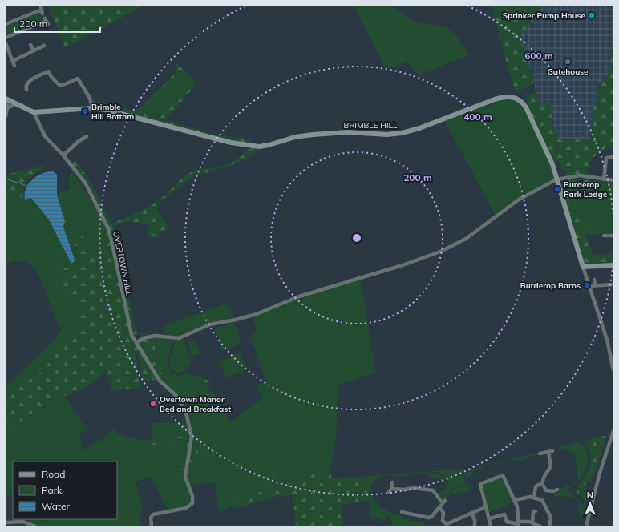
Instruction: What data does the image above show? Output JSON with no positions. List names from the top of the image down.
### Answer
{
  "streets": {
    "main road": ["BRIMBLE HILL"],
    "street": ["OVERTOWN HILL"]
  },
  "crossings": [
    ["BRIMBLE HILL", "OVERTOWN HILL"]
  ],
  "places": {
    "other": ["Sprinker Pump House", "Gatehouse", "Overtown Manor Bed and Breakfast"],
    "transit": ["Brimble Hill Bottom", "Burderop Park Lodge", "Burderop Barns"]
  },
  "legend": ["Road", "Park", "Water"],
  "scale_bar": "200 m",
  "north": "top",
  "rings": ["600 m", "400 m", "200 m"]
}
